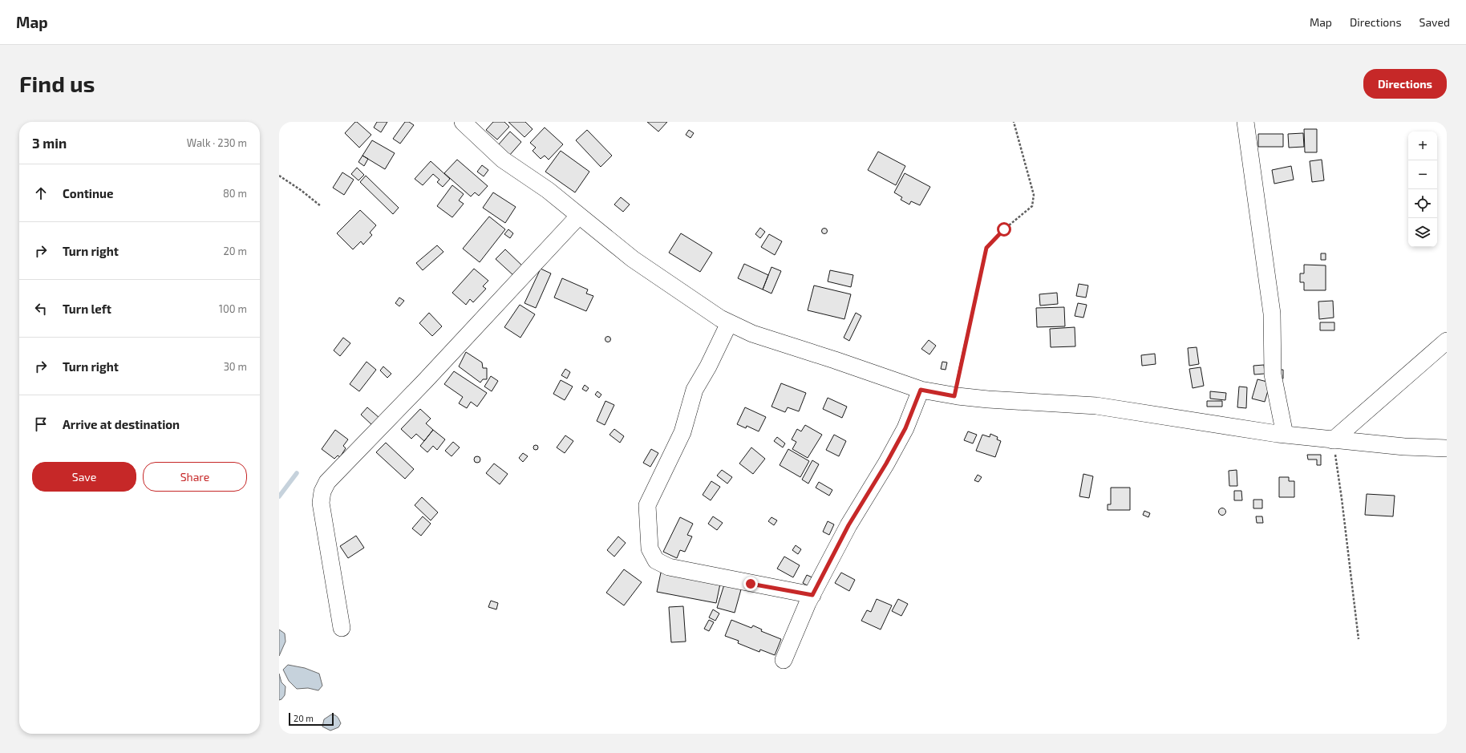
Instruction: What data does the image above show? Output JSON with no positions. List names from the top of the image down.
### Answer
{
  "scale_bar": "20 m",
  "page": {
    "header": "Map",
    "nav": ["Map", "Directions", "Saved"],
    "buttons": [
      "Directions",
      ["Save", "Share"]
    ],
    "title": "Find us",
    "heading": ["3 min", "Walk · 230 m"],
    "map_buttons": ["+", "−"],
    "list": [
      ["Continue", "80 m"],
      ["Turn right", "20 m"],
      ["Turn left", "100 m"],
      ["Turn right", "30 m"],
      "Arrive at destination"
    ],
    "scale": "20 m"
  }
}
